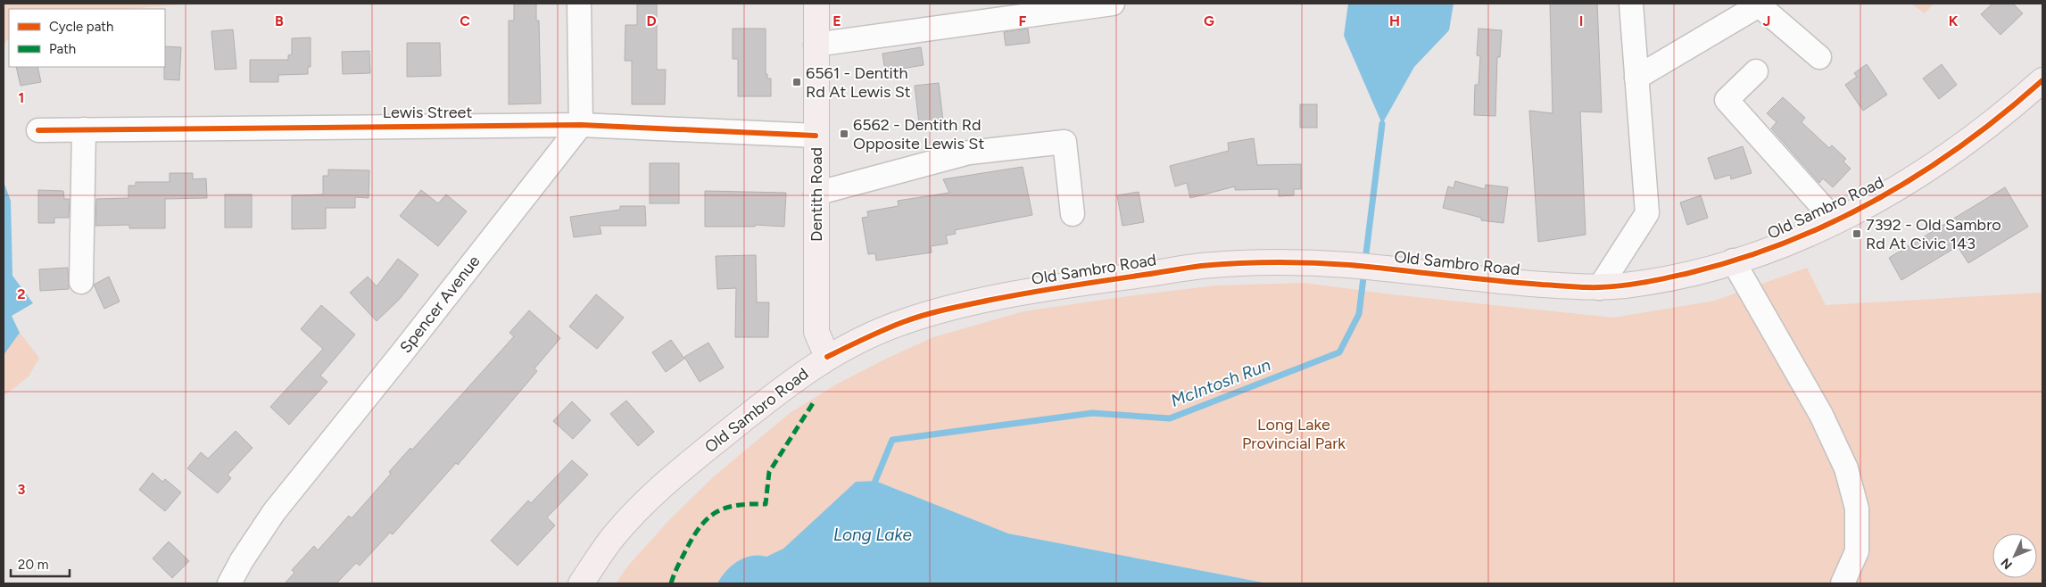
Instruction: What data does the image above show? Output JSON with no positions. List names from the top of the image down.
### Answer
{
  "streets": {
    "main road": ["Dentith Road", "Old Sambro Road"],
    "street": ["Lewis Street", "Spencer Avenue"]
  },
  "crossings": [
    ["Lewis Street", "Dentith Road"],
    ["Lewis Street", "Spencer Avenue"],
    ["Dentith Road", "Old Sambro Road"]
  ],
  "water": ["McIntosh Run", "Long Lake"],
  "parks": ["Long Lake Provincial Park"],
  "places": {
    "transit": ["6561 - Dentith Rd At Lewis St", "6562 - Dentith Rd Opposite Lewis St", "7392 - Old Sambro Rd At Civic 143"]
  },
  "legend": ["Cycle path", "Path"],
  "scale_bar": "20 m",
  "north": "bottom left",
  "grid": {
    "columns": [
      "B",
      "C",
      "D",
      "E",
      "F",
      "G",
      "H",
      "I",
      "J",
      "K"
    ],
    "rows": ["1", "2", "3"]
  }
}
